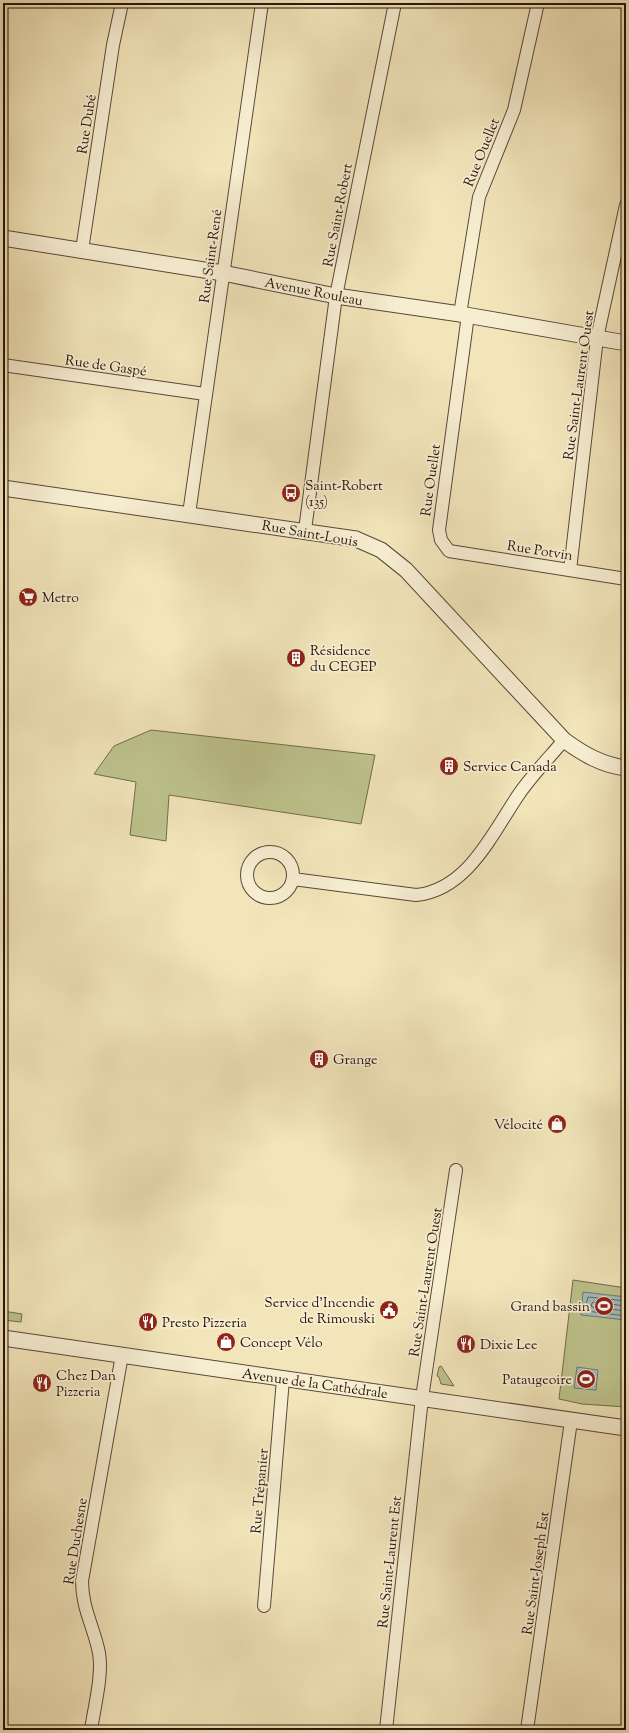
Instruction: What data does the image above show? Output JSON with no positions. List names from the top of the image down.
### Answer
{
  "streets": {
    "street": [
      "Rue Dubé",
      "Rue Ouellet",
      "Rue Saint-Robert",
      "Rue Saint-René",
      "Avenue Rouleau",
      "Rue de Gaspé",
      "Rue Saint-Laurent Ouest",
      "Rue Saint-Louis",
      "Rue Potvin",
      "Avenue de la Cathédrale",
      "Rue Trépanier",
      "Rue Duchesne",
      "Rue Saint-Laurent Est",
      "Rue Saint-Joseph Est"
    ]
  },
  "crossings": [
    ["Rue Dubé", "Avenue Rouleau"],
    ["Rue Ouellet", "Avenue Rouleau"],
    ["Rue Ouellet", "Rue Potvin"],
    ["Rue Saint-Robert", "Avenue Rouleau"],
    ["Rue Saint-Robert", "Rue Saint-Louis"],
    ["Rue Saint-René", "Avenue Rouleau"],
    ["Rue Saint-René", "Rue de Gaspé"],
    ["Rue Saint-René", "Rue Saint-Louis"],
    ["Avenue Rouleau", "Rue Saint-Laurent Ouest"],
    ["Rue Saint-Laurent Ouest", "Rue Potvin"],
    ["Rue Saint-Laurent Ouest", "Avenue de la Cathédrale"],
    ["Rue Saint-Laurent Ouest", "Rue Saint-Laurent Est"],
    ["Avenue de la Cathédrale", "Rue Trépanier"],
    ["Avenue de la Cathédrale", "Rue Duchesne"],
    ["Avenue de la Cathédrale", "Rue Saint-Laurent Est"],
    ["Avenue de la Cathédrale", "Rue Saint-Joseph Est"]
  ],
  "places": {
    "bus stop": ["Saint-Robert (135)"],
    "supermarket": ["Metro"],
    "building": ["Résidence du CEGEP", "Service Canada", "Grange"],
    "shop": ["Vélocité", "Concept Vélo"],
    "sports": ["Grand bassin", "Pataugeoire"],
    "public building": ["Service d'Incendie de Rimouski"],
    "restaurant": ["Presto Pizzeria", "Dixie Lee", "Chez Dan Pizzeria"]
  }
}
